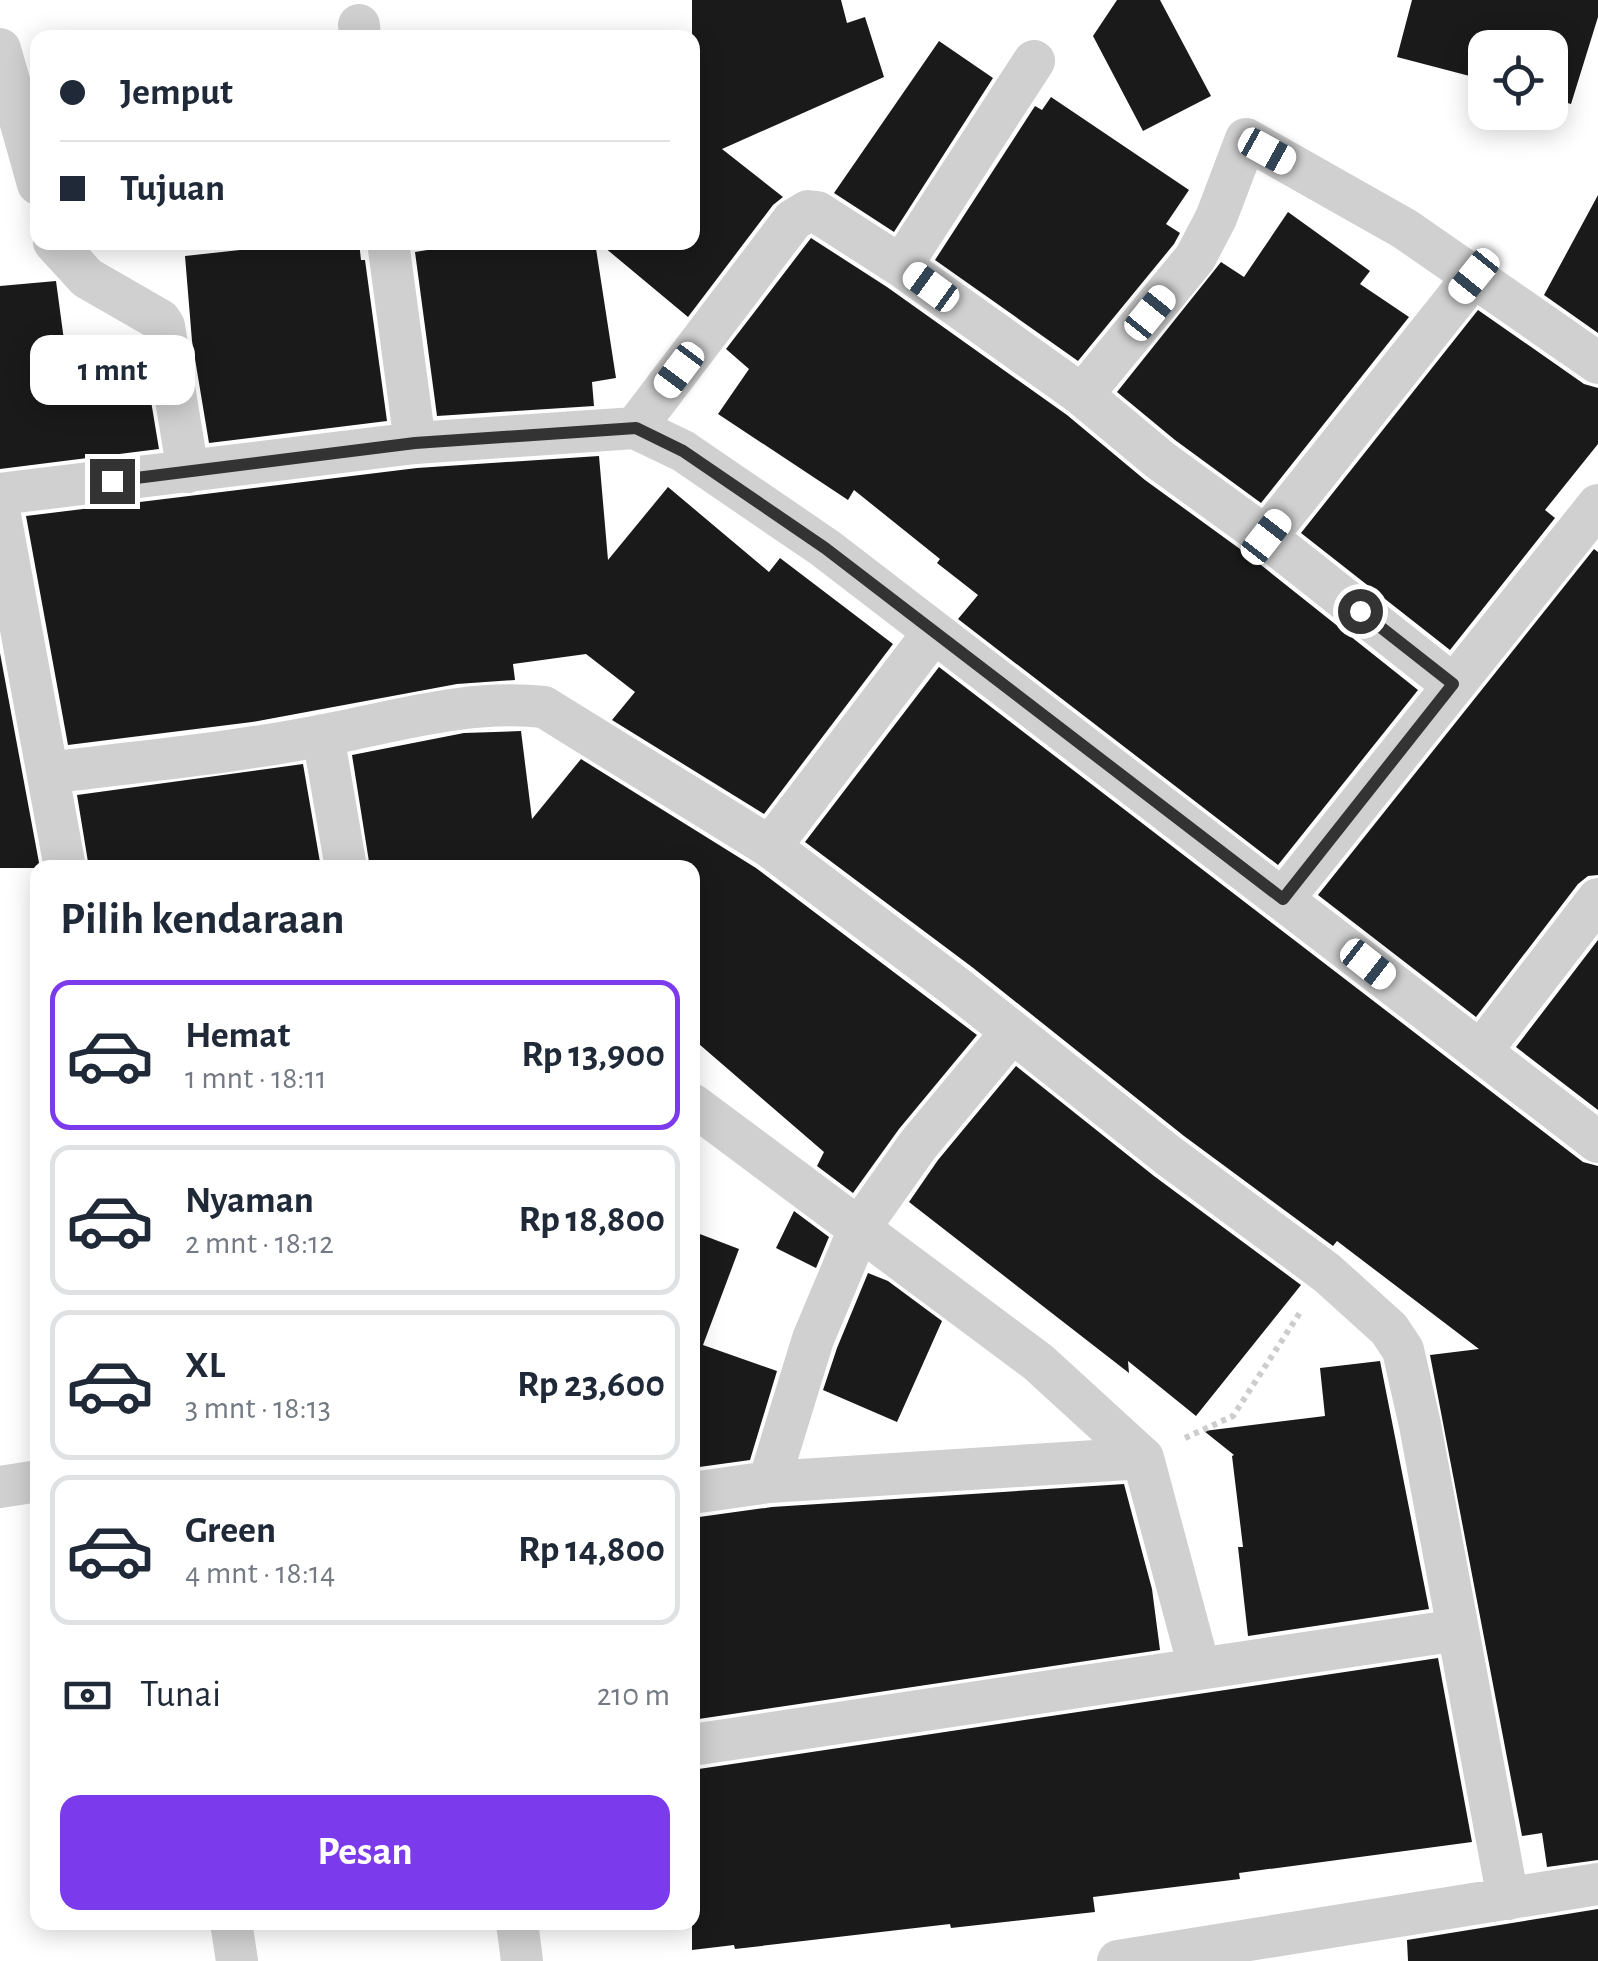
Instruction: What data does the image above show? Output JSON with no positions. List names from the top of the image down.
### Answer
{
  "page": {
    "banner": ["Jemput", "Tujuan"],
    "bubble": "1 mnt",
    "heading": "Pilih kendaraan",
    "list": [
      {
        "name": "Hemat",
        "note": "1 mnt · 18:11",
        "value": "Rp 13,900"
      },
      {
        "name": "Nyaman",
        "note": "2 mnt · 18:12",
        "value": "Rp 18,800"
      },
      {
        "name": "XL",
        "note": "3 mnt · 18:13",
        "value": "Rp 23,600"
      },
      {
        "name": "Green",
        "note": "4 mnt · 18:14",
        "value": "Rp 14,800"
      }
    ],
    "pay": ["Tunai", "210 m"],
    "buttons": "Pesan"
  }
}
